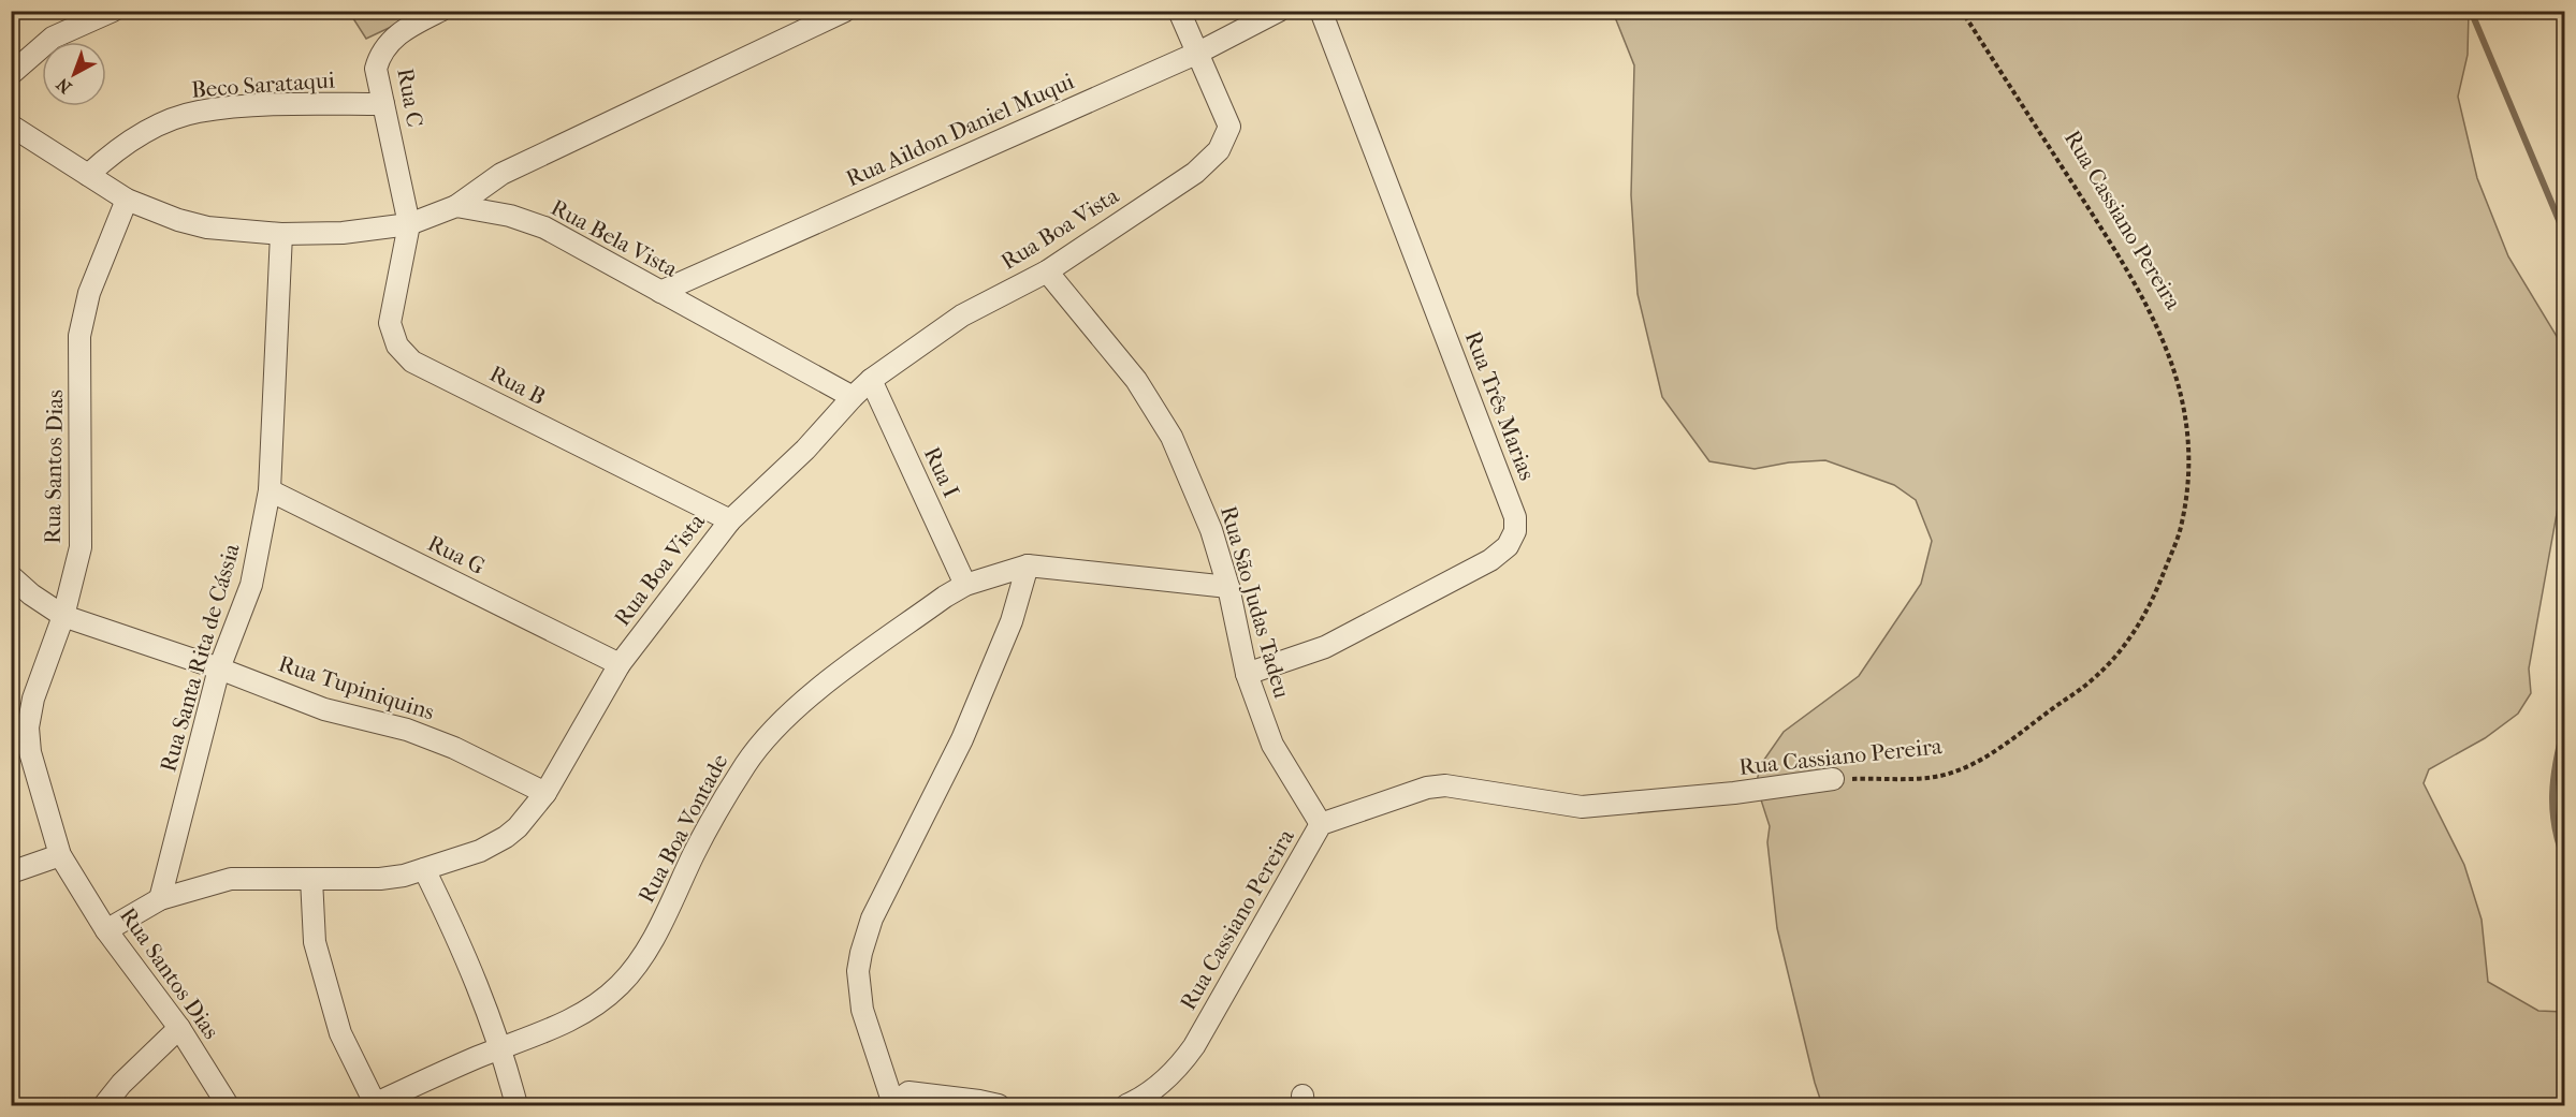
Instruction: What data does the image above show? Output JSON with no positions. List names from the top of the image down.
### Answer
{
  "streets": {
    "street": [
      "Beco Sarataqui",
      "Rua C",
      "Rua Aildon Daniel Muqui",
      "Rua Cassiano Pereira",
      "Rua Boa Vista",
      "Rua Bela Vista",
      "Rua B",
      "Rua Três Marias",
      "Rua Santos Dias",
      "Rua I",
      "Rua G",
      "Rua São Judas Tadeu",
      "Rua Santa Rita de Cássia",
      "Rua Tupiniquins",
      "Rua Boa Vontade"
    ]
  },
  "crossings": [
    ["Beco Sarataqui", "Rua C"],
    ["Rua C", "Rua B"],
    ["Rua Aildon Daniel Muqui", "Rua Boa Vista"],
    ["Rua Aildon Daniel Muqui", "Rua Bela Vista"],
    ["Rua Cassiano Pereira", "Rua São Judas Tadeu"],
    ["Rua Boa Vista", "Rua Bela Vista"],
    ["Rua Boa Vista", "Rua B"],
    ["Rua Boa Vista", "Rua Santos Dias"],
    ["Rua Boa Vista", "Rua I"],
    ["Rua Boa Vista", "Rua G"],
    ["Rua Boa Vista", "Rua São Judas Tadeu"],
    ["Rua Boa Vista", "Rua Santa Rita de Cássia"],
    ["Rua Boa Vista", "Rua Tupiniquins"],
    ["Rua Três Marias", "Rua São Judas Tadeu"],
    ["Rua Santos Dias", "Rua Tupiniquins"],
    ["Rua I", "Rua Boa Vontade"],
    ["Rua G", "Rua Santa Rita de Cássia"],
    ["Rua São Judas Tadeu", "Rua Boa Vontade"],
    ["Rua Santa Rita de Cássia", "Rua Tupiniquins"]
  ],
  "north": "bottom left"
}
